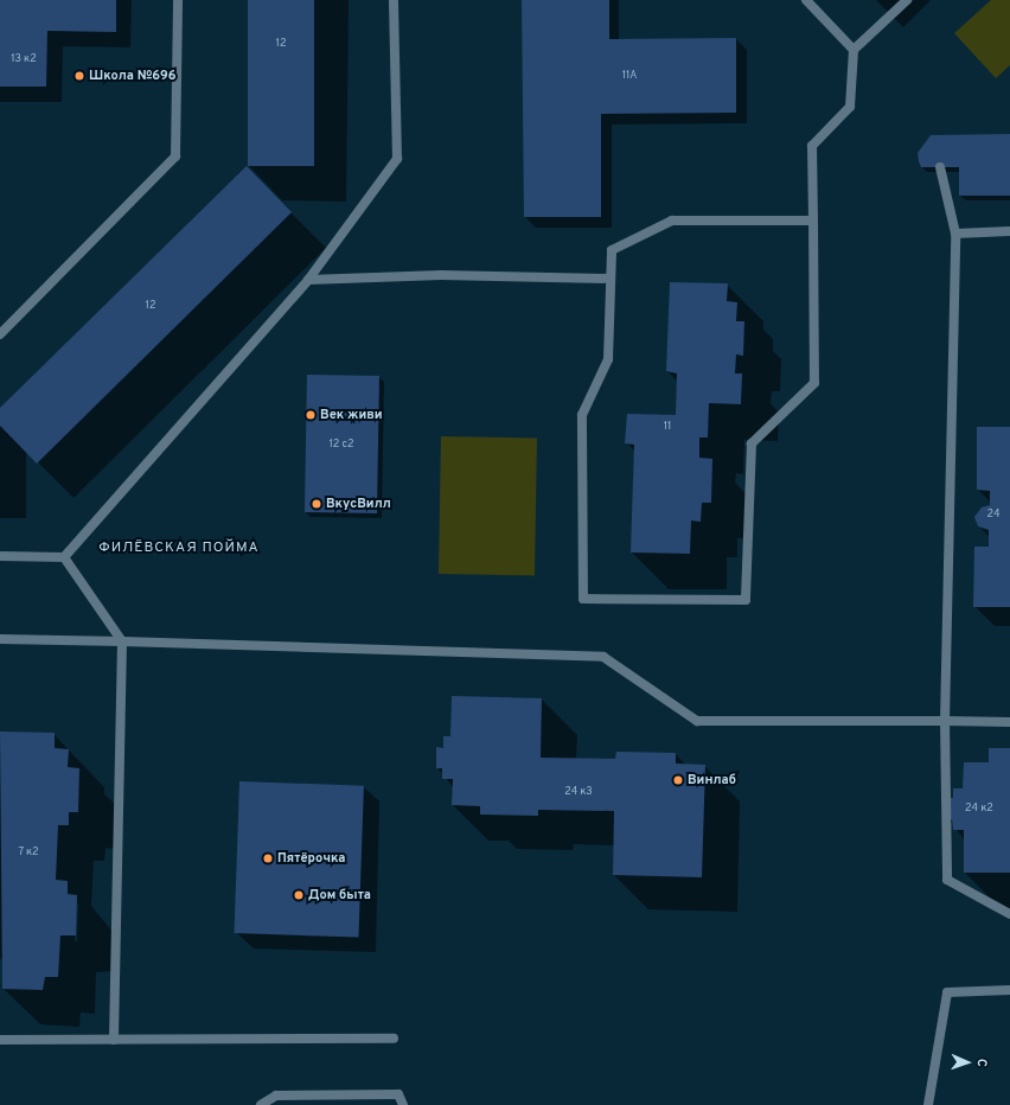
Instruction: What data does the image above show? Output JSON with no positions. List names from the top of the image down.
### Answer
{
  "districts": ["ФИЛЁВСКАЯ ПОЙМА"],
  "places": [
    "Школа №696",
    "Век живи",
    "ВкусВилл",
    "Винлаб",
    "Пятёрочка",
    "Дом быта"
  ],
  "house_numbers": [
    "12",
    "13 к2",
    "11А",
    "12",
    "11",
    "12 с2",
    "24",
    "24 к3",
    "24 к2",
    "7 к2"
  ],
  "north": "right"
}
